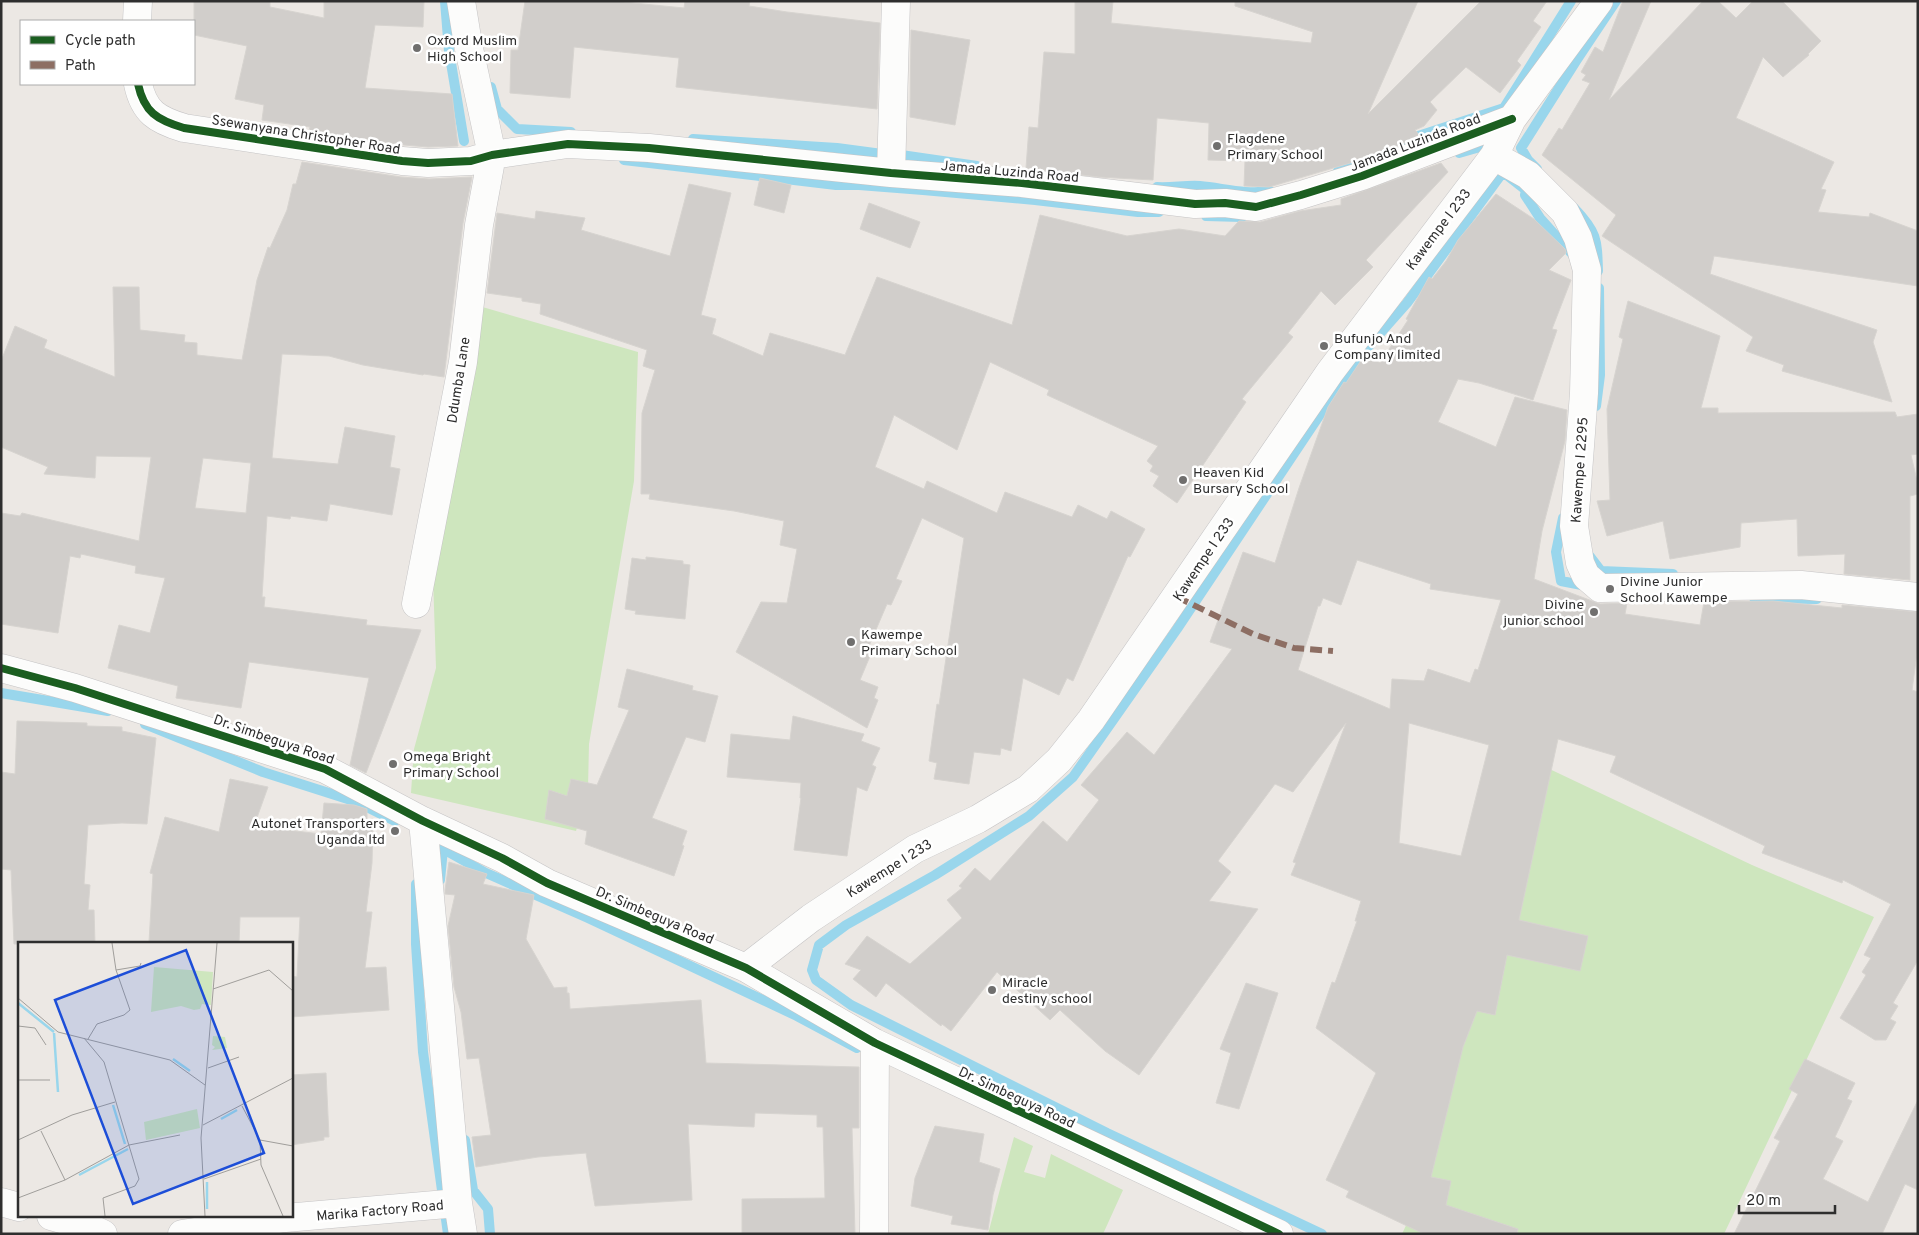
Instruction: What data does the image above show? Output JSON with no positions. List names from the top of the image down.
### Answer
{
  "streets": {
    "street": [
      "Ssewanyana Christopher Road",
      "Jamada Luzinda Road",
      "Kawempe I 233",
      "Ddumba Lane",
      "Kawempe I 2295",
      "Dr. Simbeguya Road",
      "Marika Factory Road"
    ]
  },
  "crossings": [
    ["Ssewanyana Christopher Road", "Jamada Luzinda Road"],
    ["Ssewanyana Christopher Road", "Ddumba Lane"],
    ["Jamada Luzinda Road", "Kawempe I 233"],
    ["Jamada Luzinda Road", "Ddumba Lane"],
    ["Kawempe I 233", "Kawempe I 2295"],
    ["Kawempe I 233", "Dr. Simbeguya Road"]
  ],
  "places": [
    "Oxford Muslim High School",
    "Flagdene Primary School",
    "Bufunjo And Company limited",
    "Heaven Kid Bursary School",
    "Divine Junior School Kawempe",
    "Divine junior school",
    "Kawempe Primary School",
    "Omega Bright Primary School",
    "Autonet Transporters Uganda ltd",
    "Miracle destiny school"
  ],
  "legend": ["Cycle path", "Path"],
  "scale_bar": "20 m"
}
